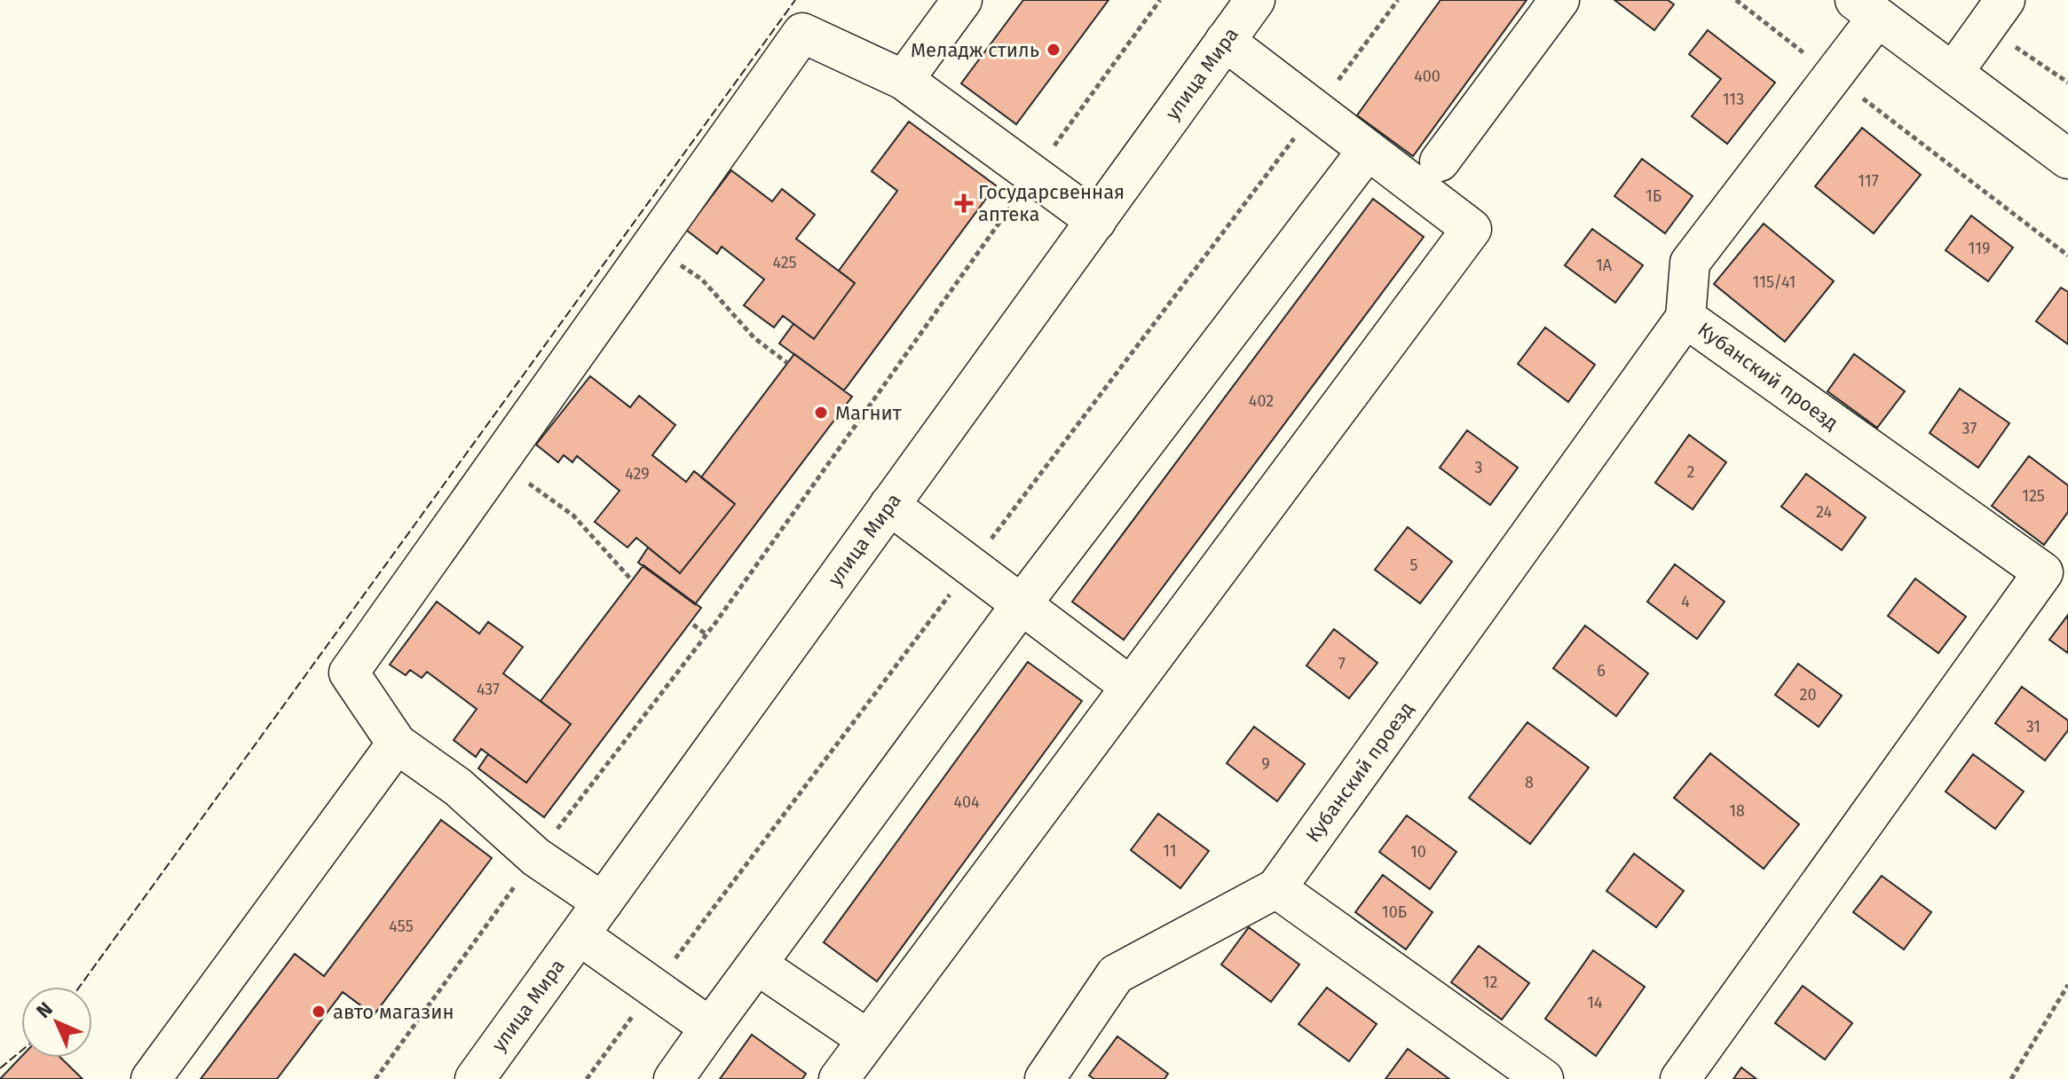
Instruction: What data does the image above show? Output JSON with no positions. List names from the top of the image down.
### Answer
{
  "streets": {
    "street": ["улица Мира", "Кубанский проезд"]
  },
  "places": {
    "other": ["Меладж стиль", "Магнит", "авто магазин"],
    "health": ["Государсвенная аптека"]
  },
  "house_numbers": [
    "400",
    "113",
    "117",
    "1Б",
    "119",
    "425",
    "1А",
    "115/41",
    "402",
    "37",
    "3",
    "2",
    "429",
    "125",
    "24",
    "5",
    "4",
    "7",
    "6",
    "437",
    "20",
    "31",
    "9",
    "8",
    "404",
    "18",
    "11",
    "10",
    "10Б",
    "455",
    "12",
    "14"
  ],
  "north": "top left"
}
